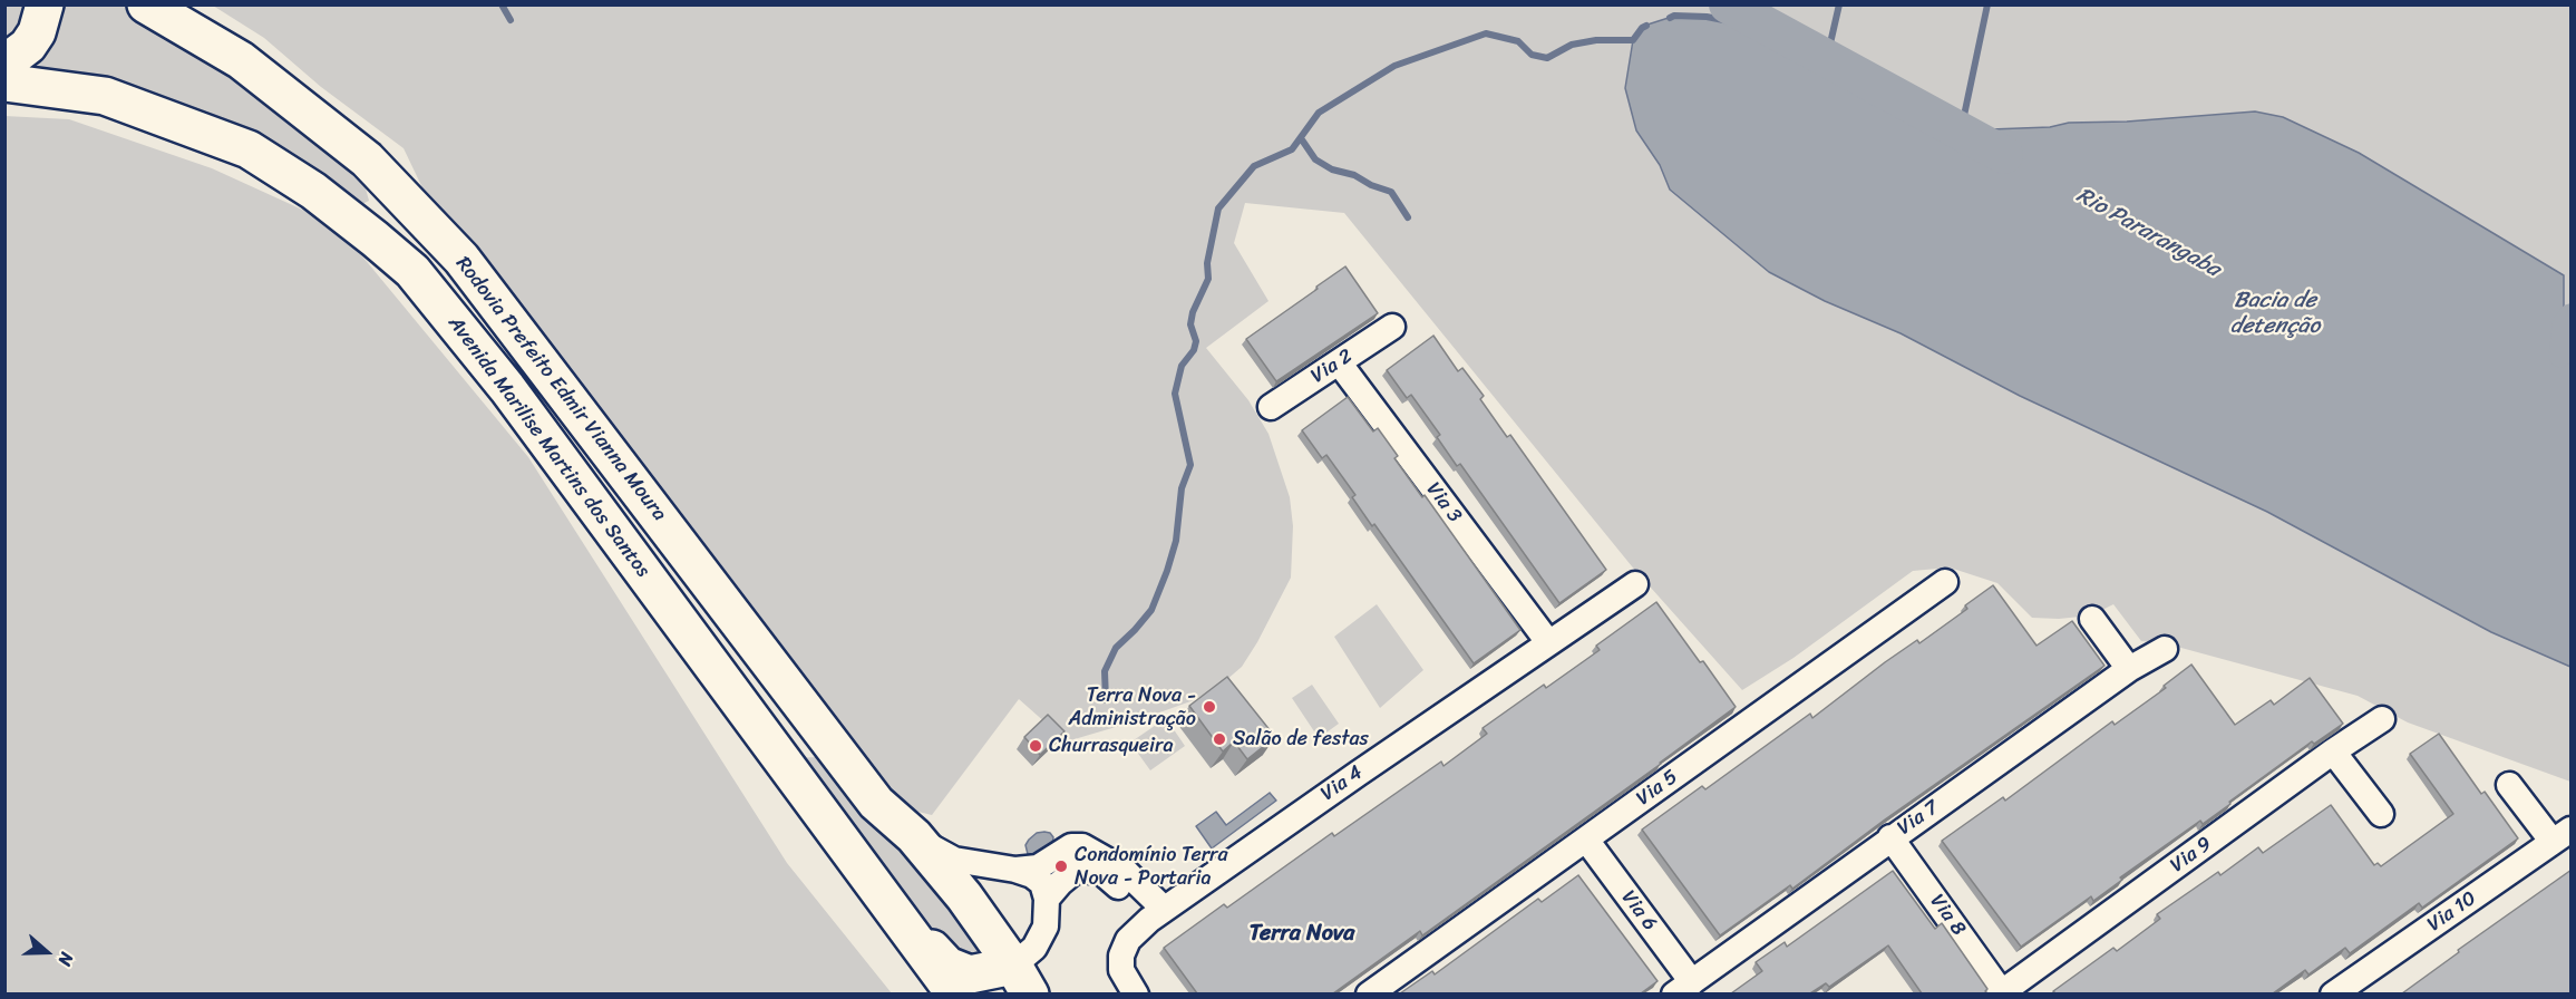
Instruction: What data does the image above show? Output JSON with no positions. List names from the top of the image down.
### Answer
{
  "streets": {
    "main road": ["Rodovia Prefeito Edmir Vianna Moura", "Avenida Marilise Martins dos Santos"],
    "street": [
      "Via 2",
      "Via 3",
      "Via 4",
      "Via 5",
      "Via 7",
      "Via 9",
      "Via 6",
      "Via 10",
      "Via 8"
    ]
  },
  "crossings": [
    ["Via 2", "Via 3"],
    ["Via 3", "Via 4"],
    ["Via 5", "Via 6"],
    ["Via 7", "Via 6"],
    ["Via 7", "Via 8"],
    ["Via 9", "Via 8"]
  ],
  "districts": ["Terra Nova"],
  "water": ["Rio Pararangaba", "Bacia de detenção"],
  "places": [
    "Terra Nova - Administração",
    "Salão de festas",
    "Churrasqueira",
    "Condomínio Terra Nova - Portaria"
  ],
  "north": "right"
}
